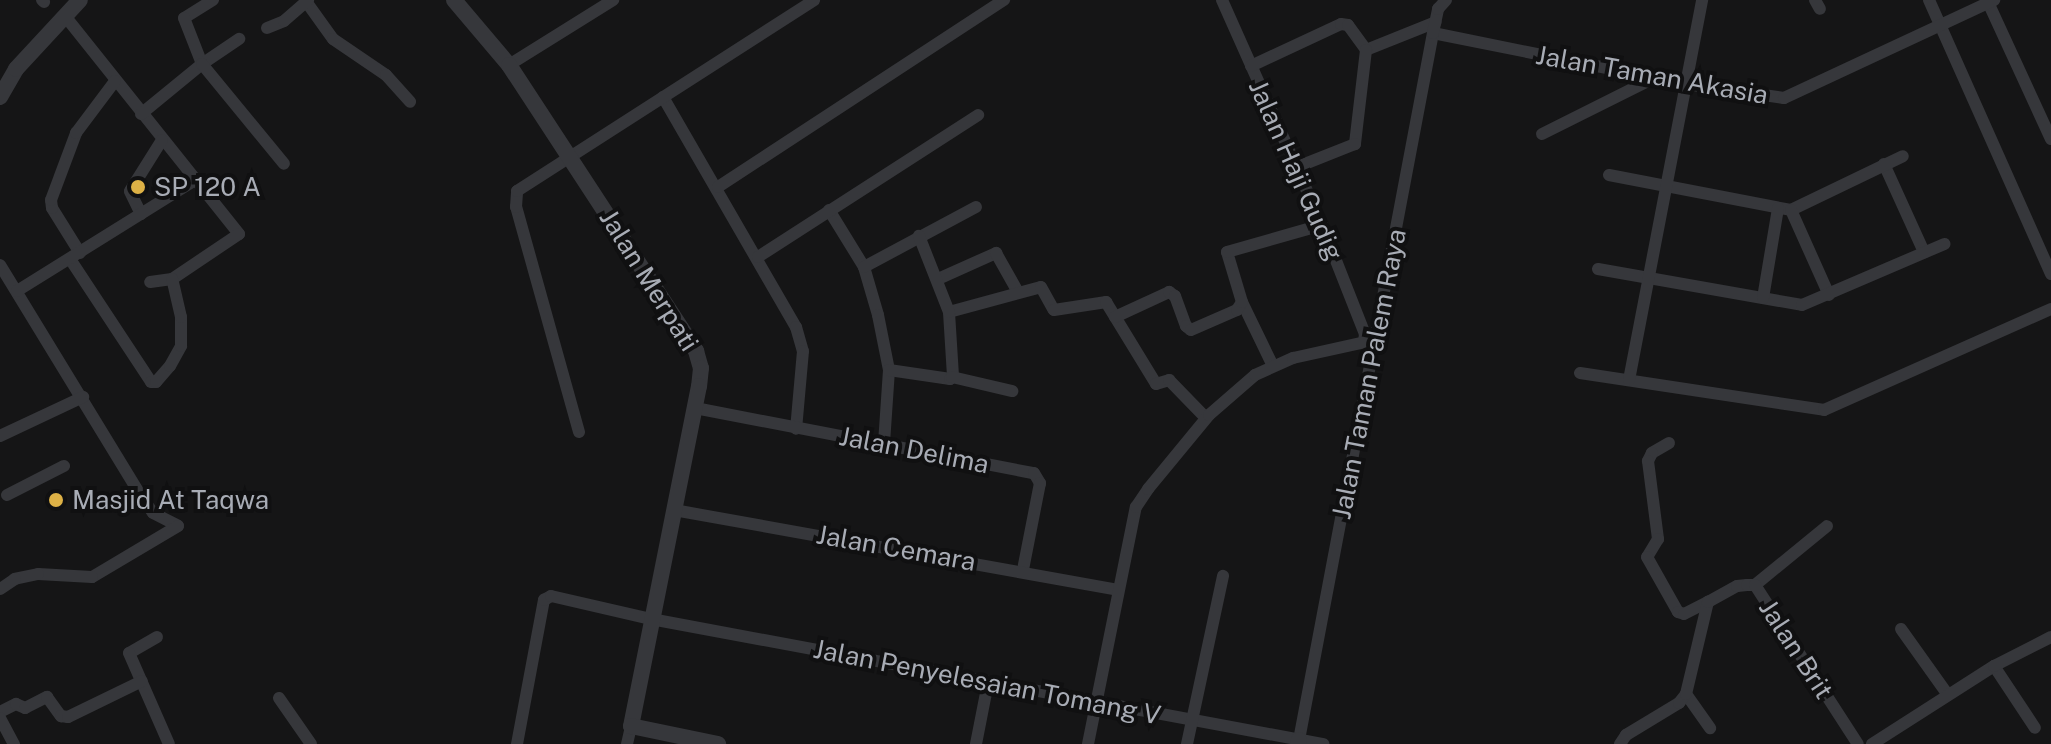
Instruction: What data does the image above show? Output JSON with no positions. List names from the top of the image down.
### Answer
{
  "streets": {
    "street": [
      "Jalan Taman Akasia",
      "Jalan Haji Gudig",
      "Jalan Merpati",
      "Jalan Taman Palem Raya",
      "Jalan Delima",
      "Jalan Cemara",
      "Jalan Brit",
      "Jalan Penyelesaian Tomang V"
    ]
  },
  "crossings": [
    ["Jalan Taman Akasia", "Jalan Taman Palem Raya"],
    ["Jalan Haji Gudig", "Jalan Taman Palem Raya"],
    ["Jalan Merpati", "Jalan Delima"],
    ["Jalan Merpati", "Jalan Cemara"],
    ["Jalan Merpati", "Jalan Penyelesaian Tomang V"],
    ["Jalan Taman Palem Raya", "Jalan Penyelesaian Tomang V"],
    ["Jalan Delima", "Jalan Cemara"]
  ],
  "places": ["SP 120 A", "Masjid At Taqwa"]
}
